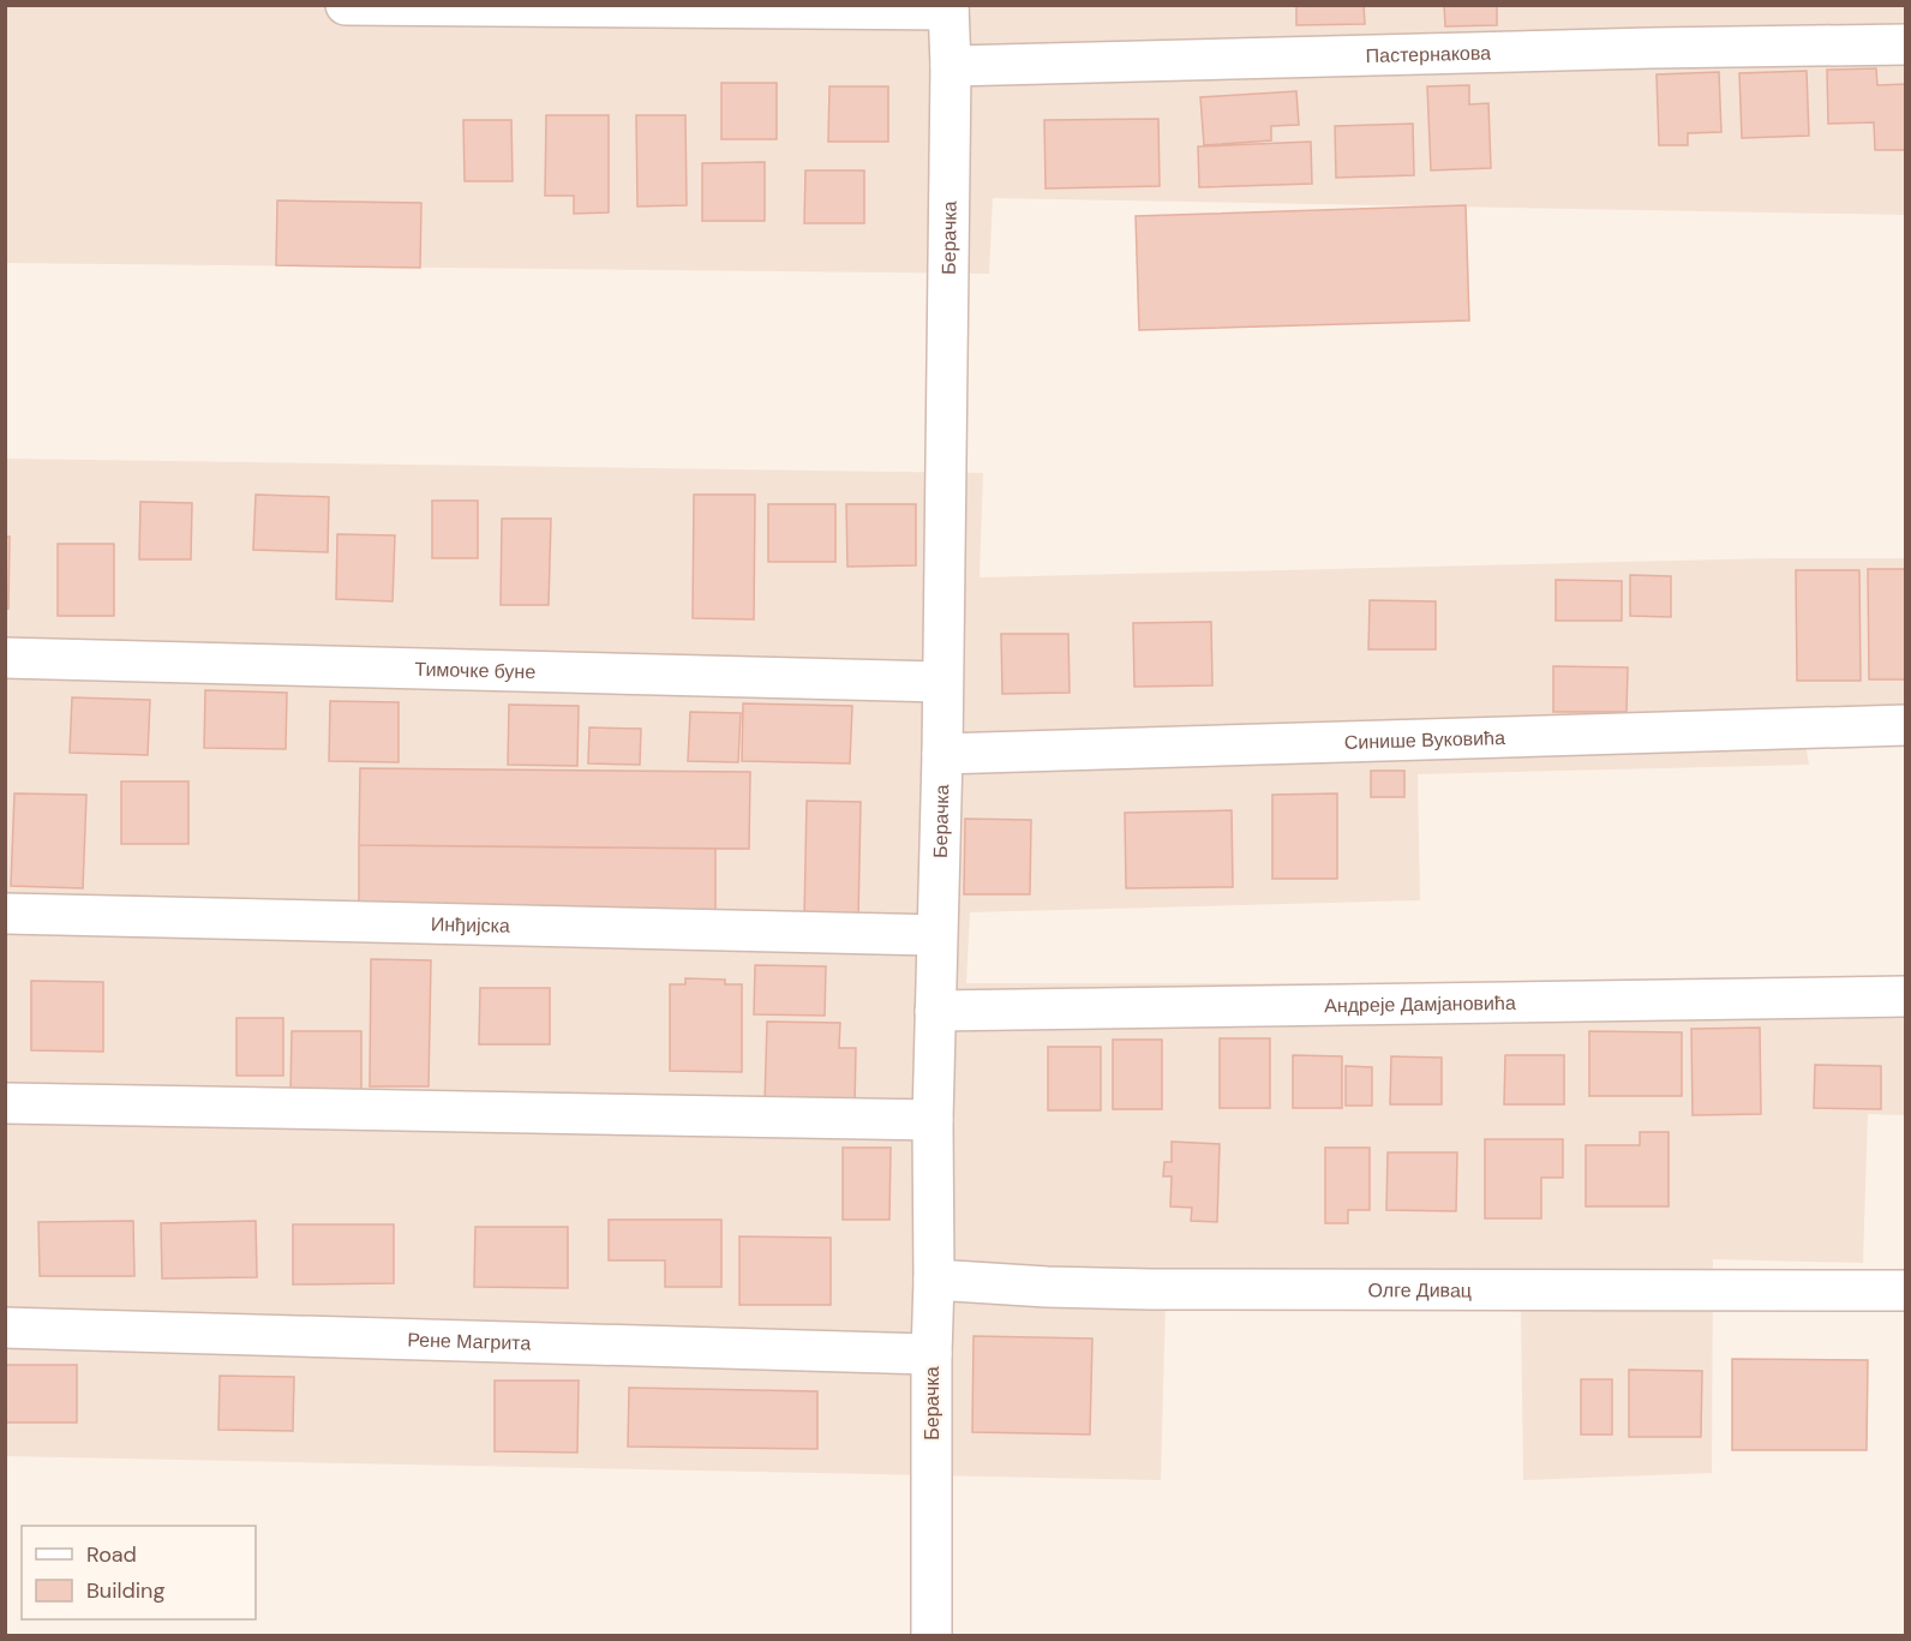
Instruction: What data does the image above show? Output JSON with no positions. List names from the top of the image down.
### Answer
{
  "streets": {
    "street": [
      "Пастернакова",
      "Берачка",
      "Тимочке буне",
      "Синише Вуковића",
      "Инђијска",
      "Андреје Дамјановића",
      "Олге Дивац",
      "Рене Магрита"
    ]
  },
  "crossings": [
    ["Пастернакова", "Берачка"],
    ["Берачка", "Тимочке буне"],
    ["Берачка", "Синише Вуковића"],
    ["Берачка", "Инђијска"],
    ["Берачка", "Андреје Дамјановића"],
    ["Берачка", "Олге Дивац"],
    ["Берачка", "Рене Магрита"]
  ],
  "legend": ["Road", "Building"]
}
